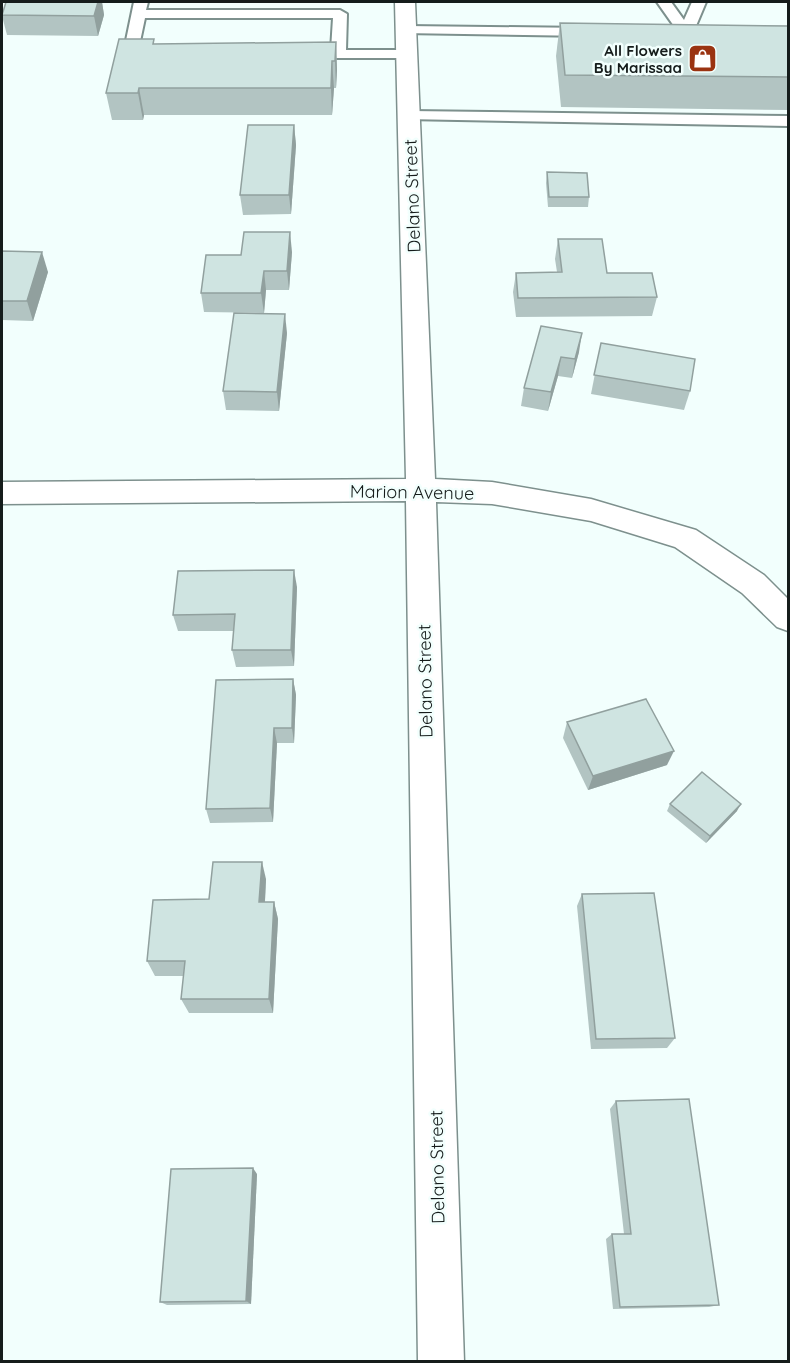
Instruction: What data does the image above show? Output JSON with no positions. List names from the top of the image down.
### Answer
{
  "streets": {
    "street": ["Delano Street", "Marion Avenue"]
  },
  "crossings": [
    ["Delano Street", "Marion Avenue"]
  ],
  "places": {
    "shop": ["All Flowers By Marissaa"]
  }
}
